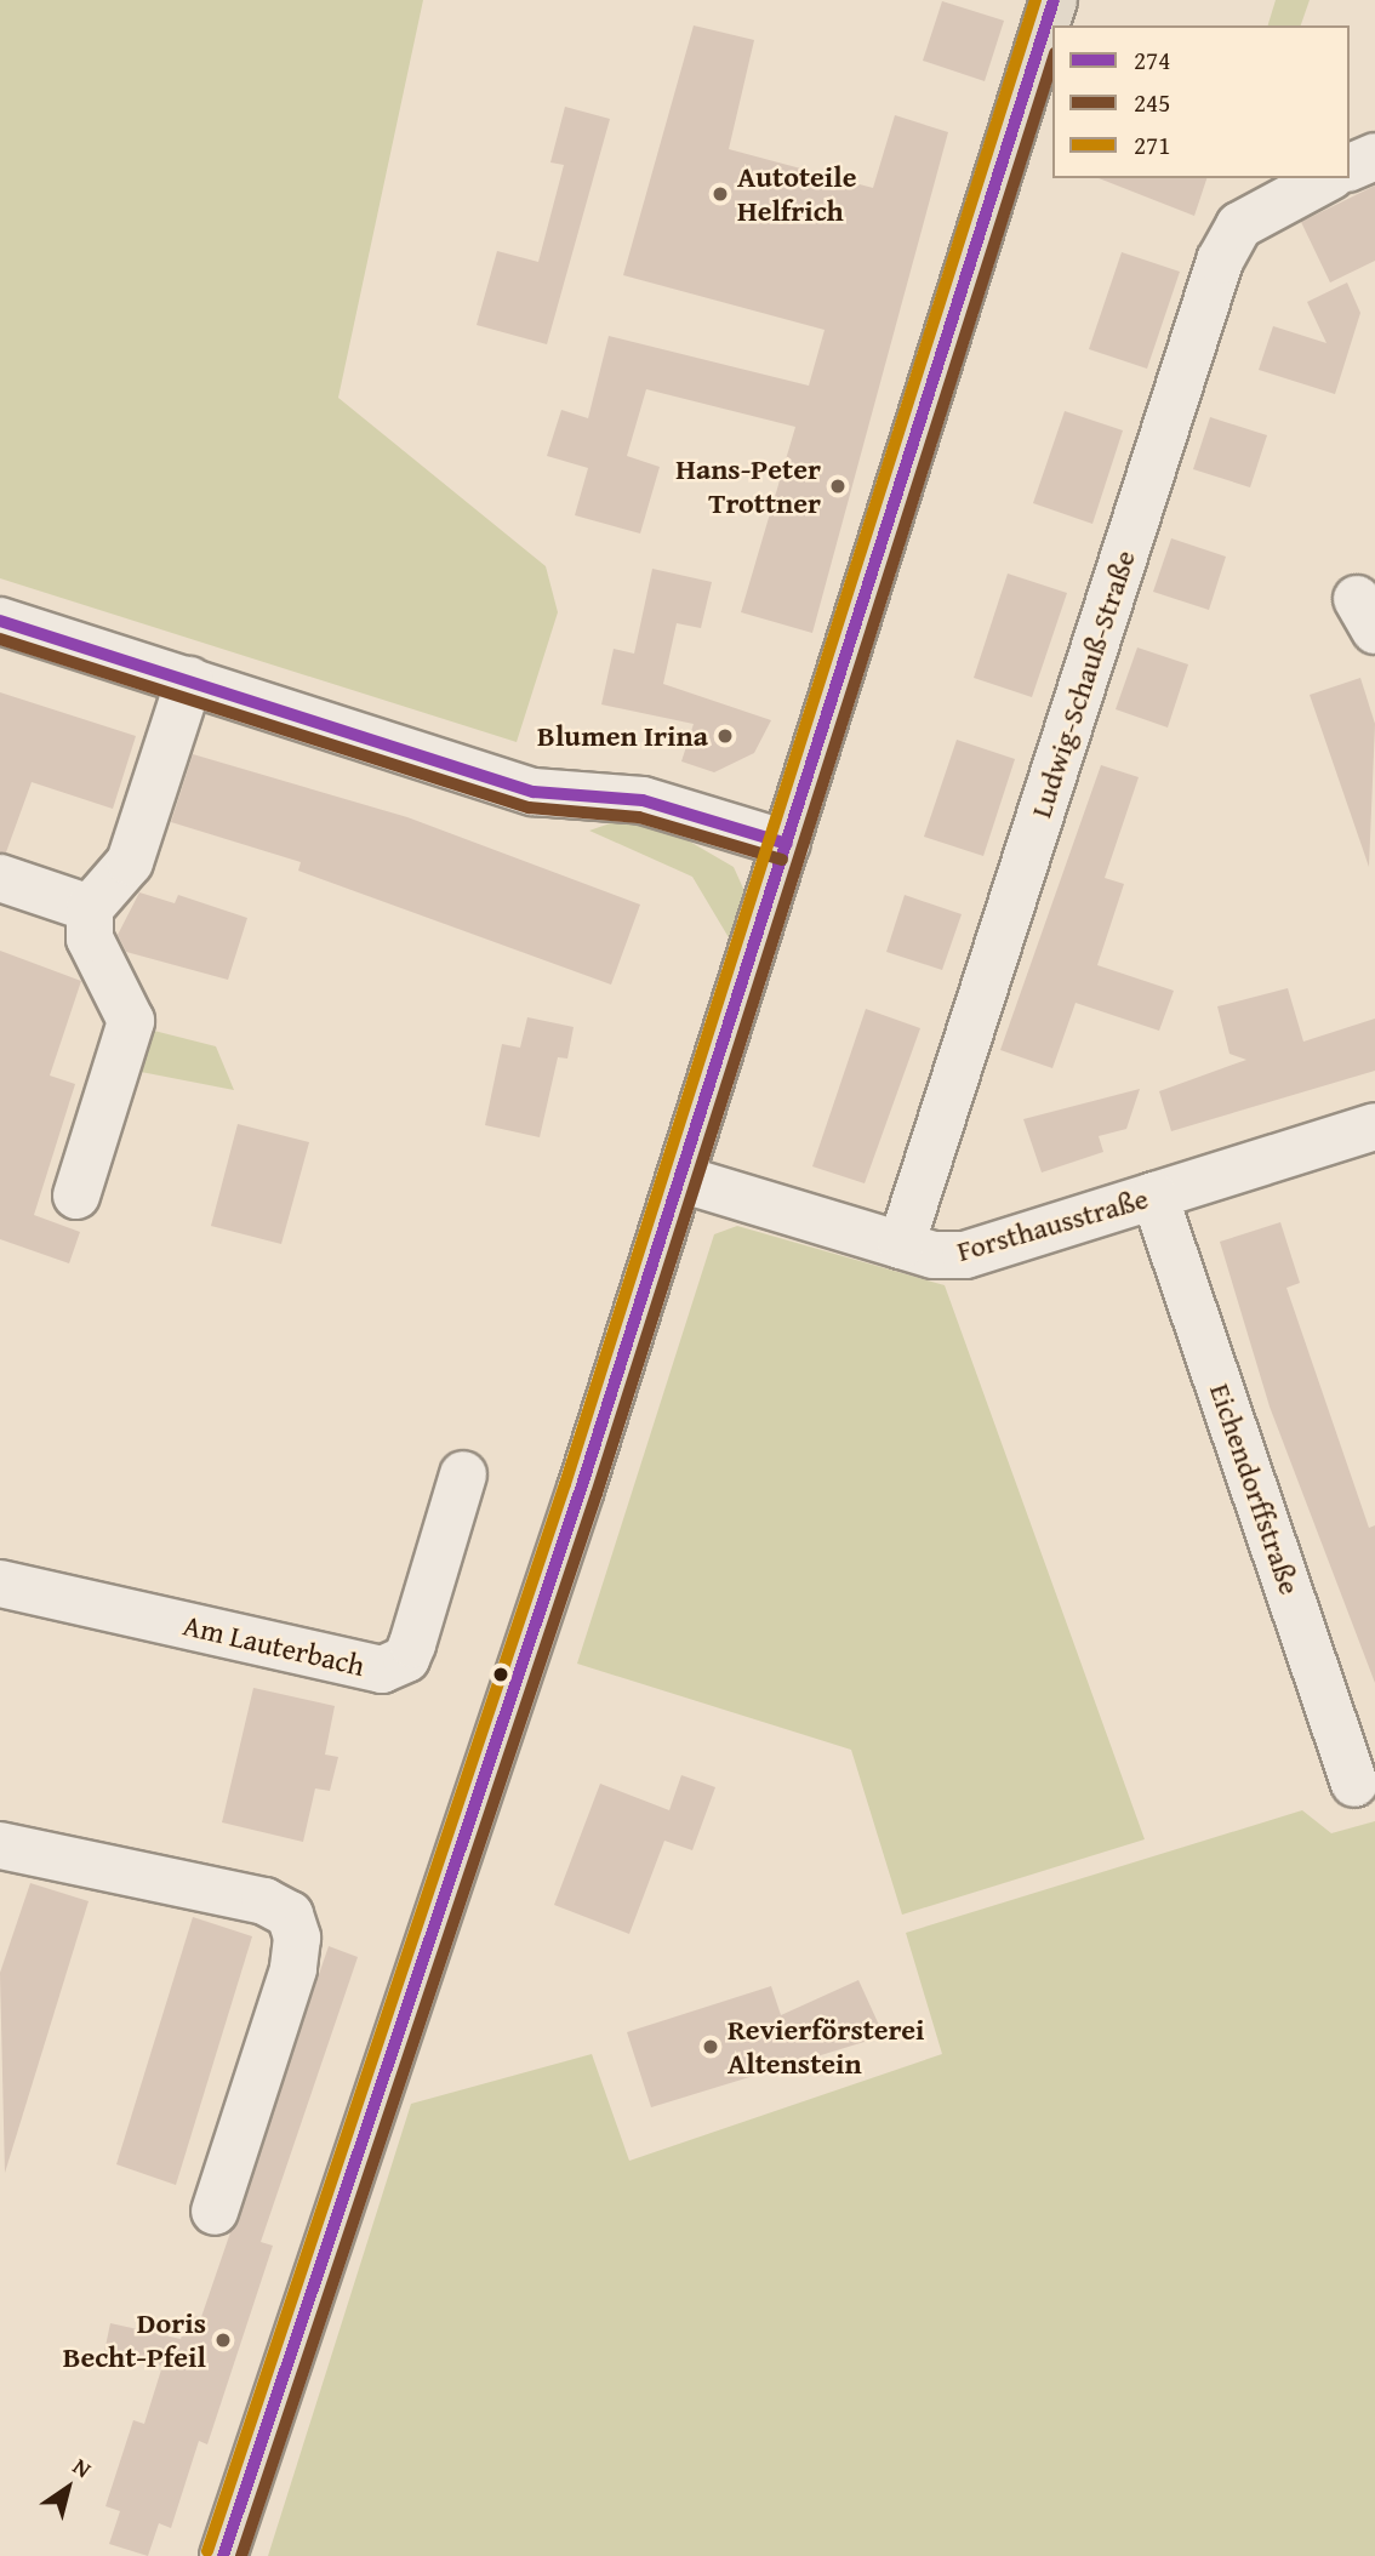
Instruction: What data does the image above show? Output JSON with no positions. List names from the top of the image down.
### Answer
{
  "streets": {
    "street": [
      "Ludwig-Schauß-Straße",
      "Forsthausstraße",
      "Eichendorffstraße",
      "Am Lauterbach"
    ]
  },
  "crossings": [
    ["Ludwig-Schauß-Straße", "Forsthausstraße"],
    ["Forsthausstraße", "Eichendorffstraße"]
  ],
  "places": [
    "Autoteile Helfrich",
    "Hans-Peter Trottner",
    "Blumen Irina",
    "Revierförsterei Altenstein",
    "Doris Becht-Pfeil"
  ],
  "lines": ["transit line 274", "transit line 271", "transit line 245"],
  "legend": ["274", "245", "271"],
  "north": "top right"
}
